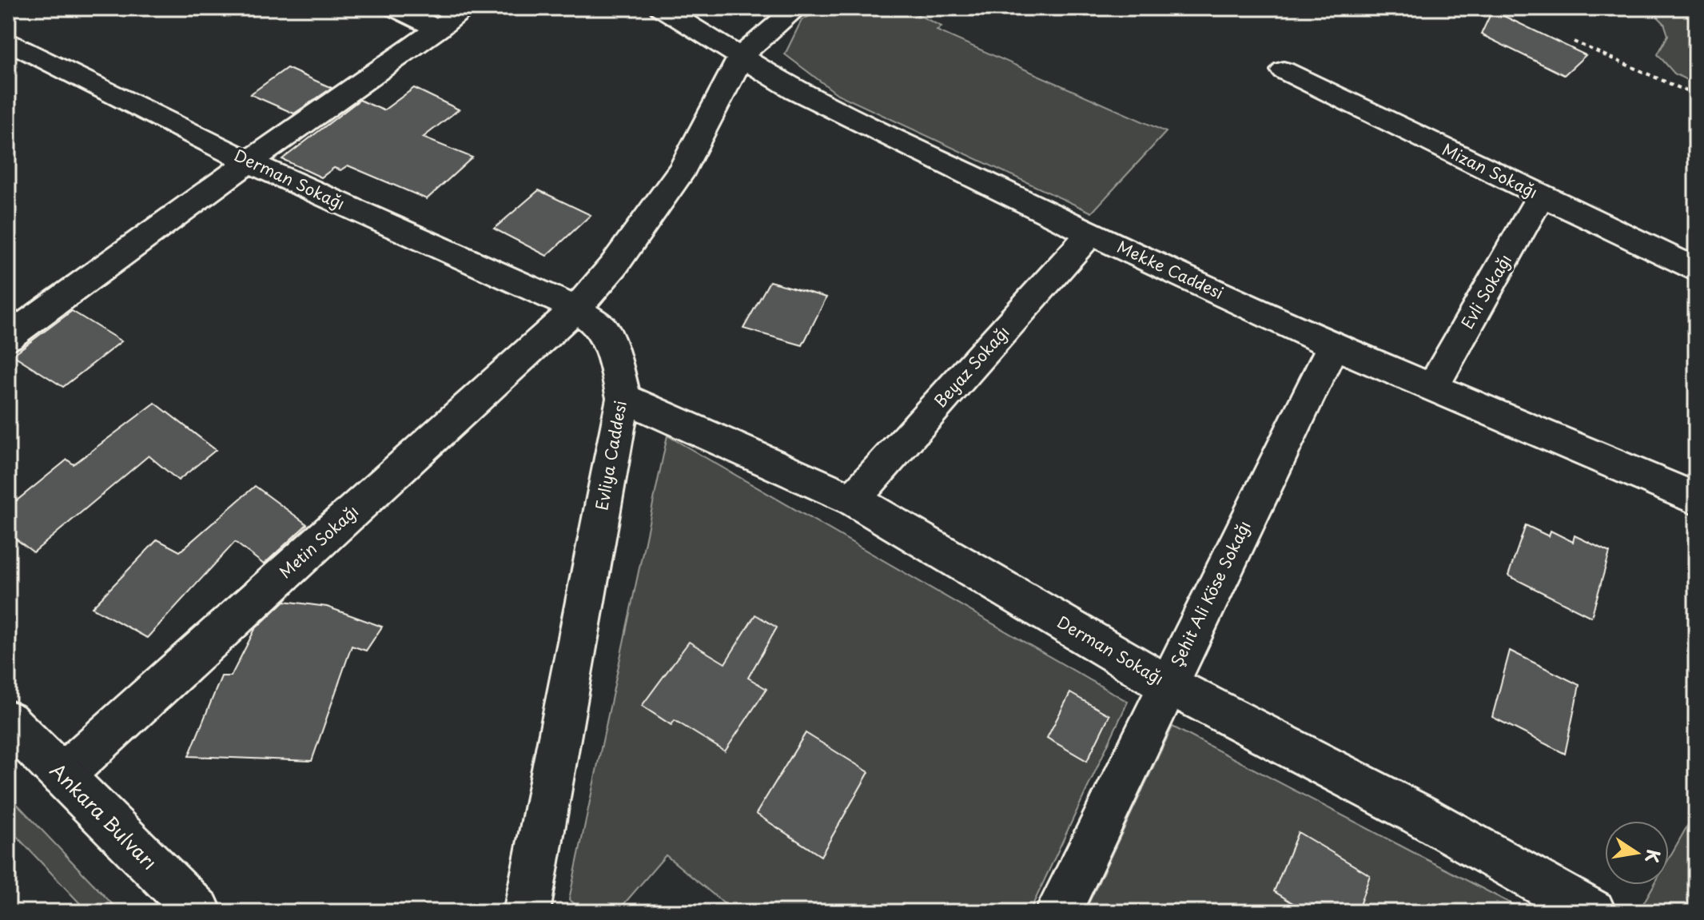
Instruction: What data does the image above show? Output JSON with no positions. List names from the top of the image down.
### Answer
{
  "streets": {
    "street": [
      "Mizan Sokağı",
      "Derman Sokağı",
      "Mekke Caddesi",
      "Evli Sokağı",
      "Beyaz Sokağı",
      "Evliya Caddesi",
      "Metin Sokağı",
      "Şehit Ali Köse Sokağı",
      "Ankara Bulvarı"
    ]
  },
  "crossings": [
    ["Mizan Sokağı", "Evli Sokağı"],
    ["Derman Sokağı", "Beyaz Sokağı"],
    ["Derman Sokağı", "Evliya Caddesi"],
    ["Derman Sokağı", "Metin Sokağı"],
    ["Derman Sokağı", "Şehit Ali Köse Sokağı"],
    ["Mekke Caddesi", "Evli Sokağı"],
    ["Mekke Caddesi", "Beyaz Sokağı"],
    ["Mekke Caddesi", "Şehit Ali Köse Sokağı"],
    ["Evliya Caddesi", "Metin Sokağı"],
    ["Metin Sokağı", "Ankara Bulvarı"]
  ],
  "north": "right"
}
